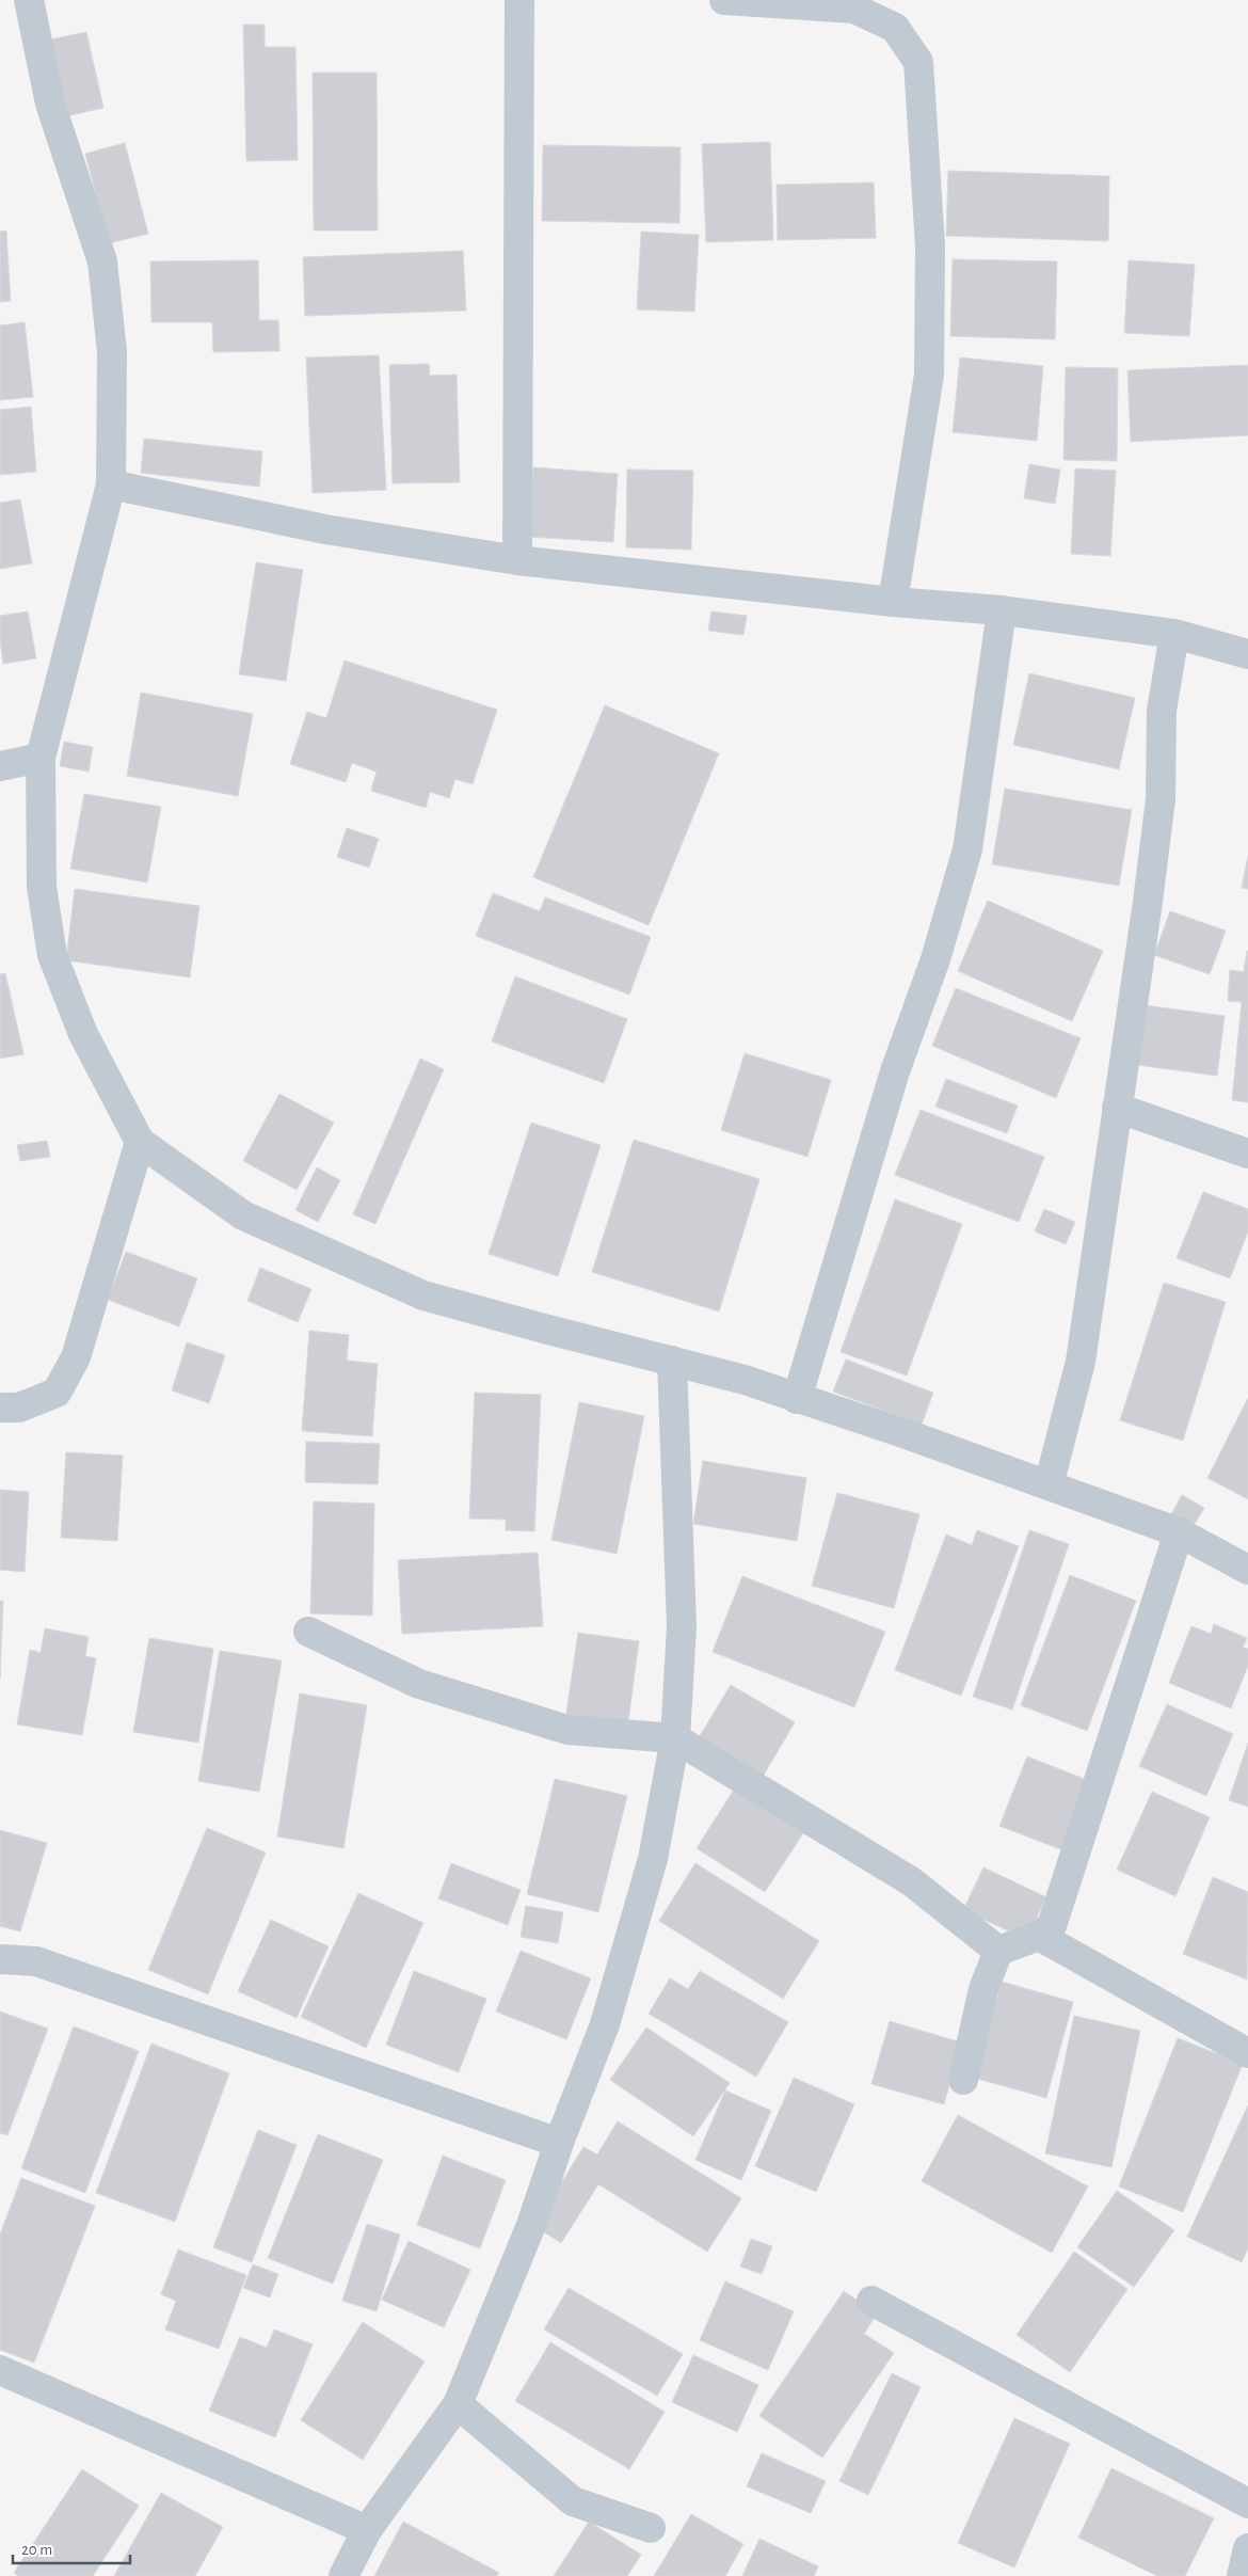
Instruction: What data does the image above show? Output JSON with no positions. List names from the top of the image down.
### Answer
{
  "scale_bar": "20 m"
}
